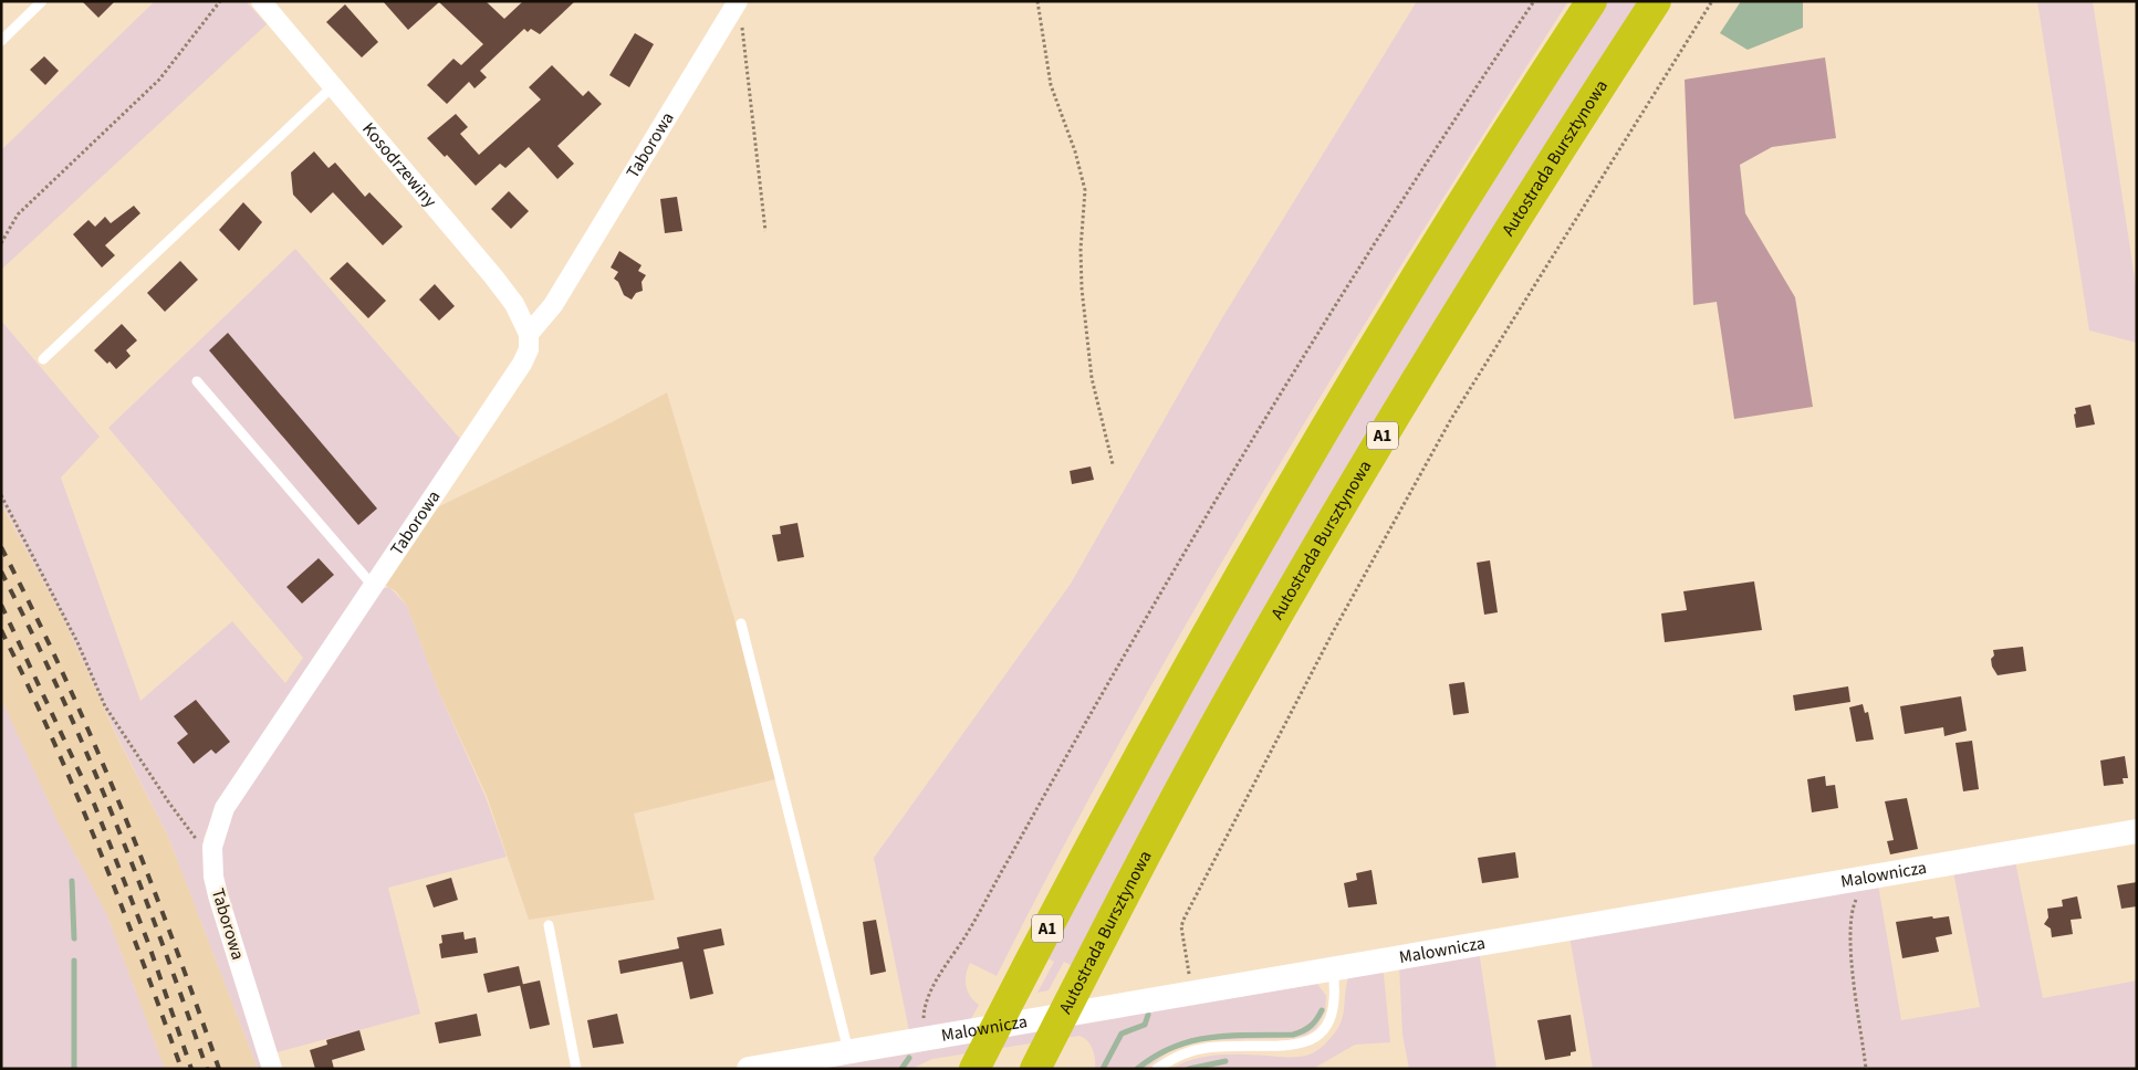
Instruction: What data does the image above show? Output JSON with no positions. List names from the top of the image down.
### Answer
{
  "streets": {
    "highway": ["Autostrada Bursztynowa", "A1"],
    "street": ["Taborowa", "Kosodrzewiny", "Malownicza"]
  },
  "crossings": [
    ["Taborowa", "Kosodrzewiny"]
  ]
}
